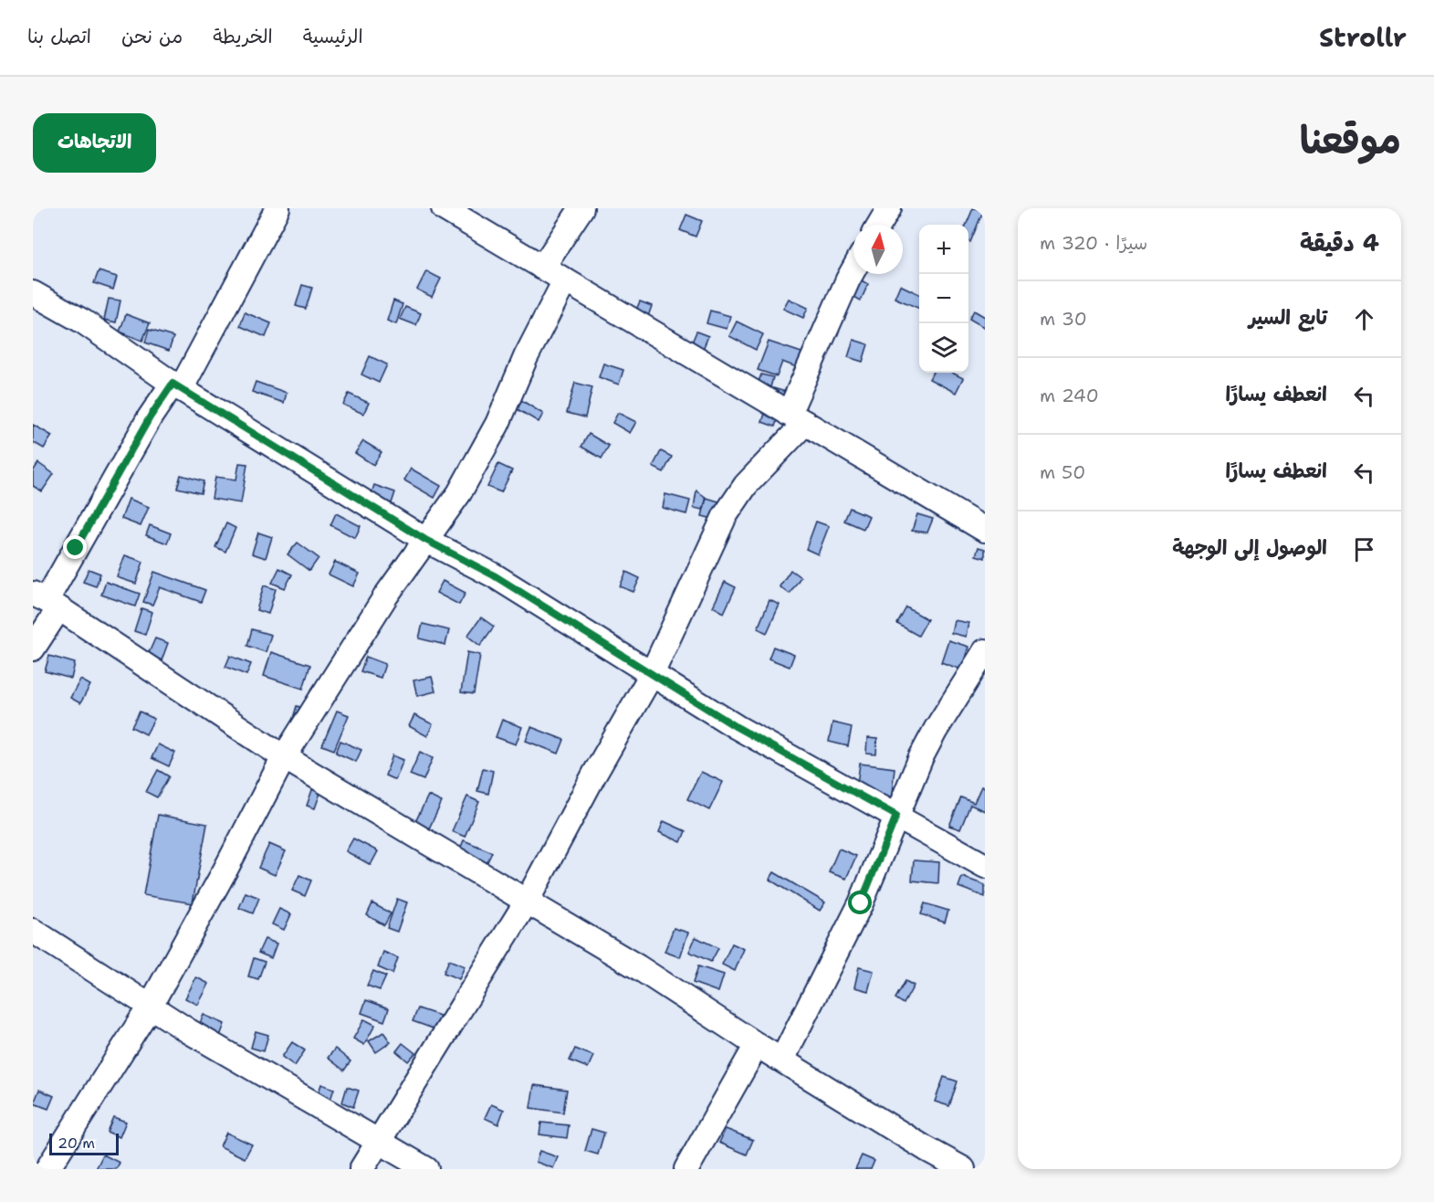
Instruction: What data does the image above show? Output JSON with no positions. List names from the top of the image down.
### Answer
{
  "scale_bar": "20 m",
  "north": "top",
  "page": {
    "header": "Strollr",
    "nav": [
      "الرئيسية",
      "الخريطة",
      "من نحن",
      "اتصل بنا"
    ],
    "title": "موقعنا",
    "buttons": "الاتجاهات",
    "heading": ["4 دقيقة", "سيرًا · 320 m"],
    "map_buttons": ["+", "−"],
    "list": [
      ["تابع السير", "30 m"],
      ["انعطف يسارًا", "240 m"],
      ["انعطف يسارًا", "50 m"],
      "الوصول إلى الوجهة"
    ],
    "scale": "20 m"
  }
}
